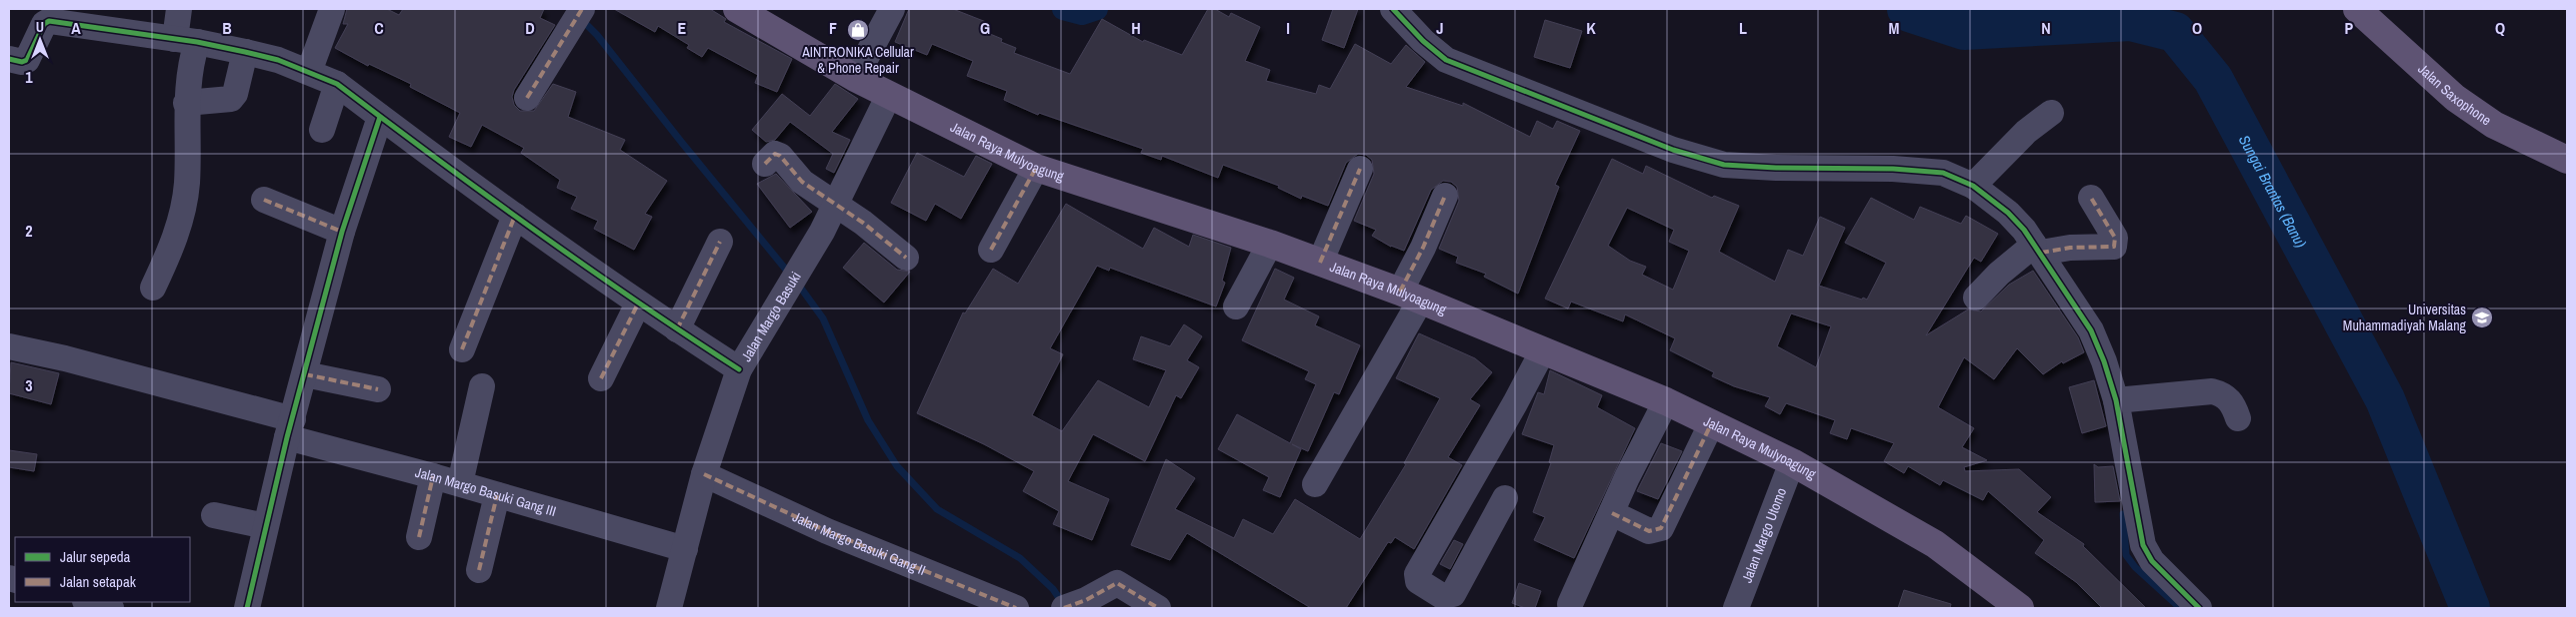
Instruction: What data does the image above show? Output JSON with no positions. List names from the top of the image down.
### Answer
{
  "streets": {
    "main road": ["Jalan Saxophone", "Jalan Raya Mulyoagung"],
    "street": [
      "Jalan Margo Basuki",
      "Jalan Margo Basuki Gang III",
      "Jalan Margo Utomo",
      "Jalan Margo Basuki Gang II"
    ]
  },
  "crossings": [
    ["Jalan Raya Mulyoagung", "Jalan Margo Basuki"],
    ["Jalan Raya Mulyoagung", "Jalan Margo Utomo"],
    ["Jalan Margo Basuki", "Jalan Margo Basuki Gang III"],
    ["Jalan Margo Basuki", "Jalan Margo Basuki Gang II"]
  ],
  "water": ["Sungai Brantas (Banu)"],
  "places": {
    "shop": ["AINTRONIKA Cellular & Phone Repair"],
    "school or university": ["Universitas Muhammadiyah Malang"]
  },
  "legend": ["Jalur sepeda", "Jalan setapak"],
  "north": "top",
  "grid": {
    "columns": [
      "A",
      "B",
      "C",
      "D",
      "E",
      "F",
      "G",
      "H",
      "I",
      "J",
      "K",
      "L",
      "M",
      "N",
      "O",
      "P",
      "Q"
    ],
    "rows": ["1", "2", "3"]
  }
}
